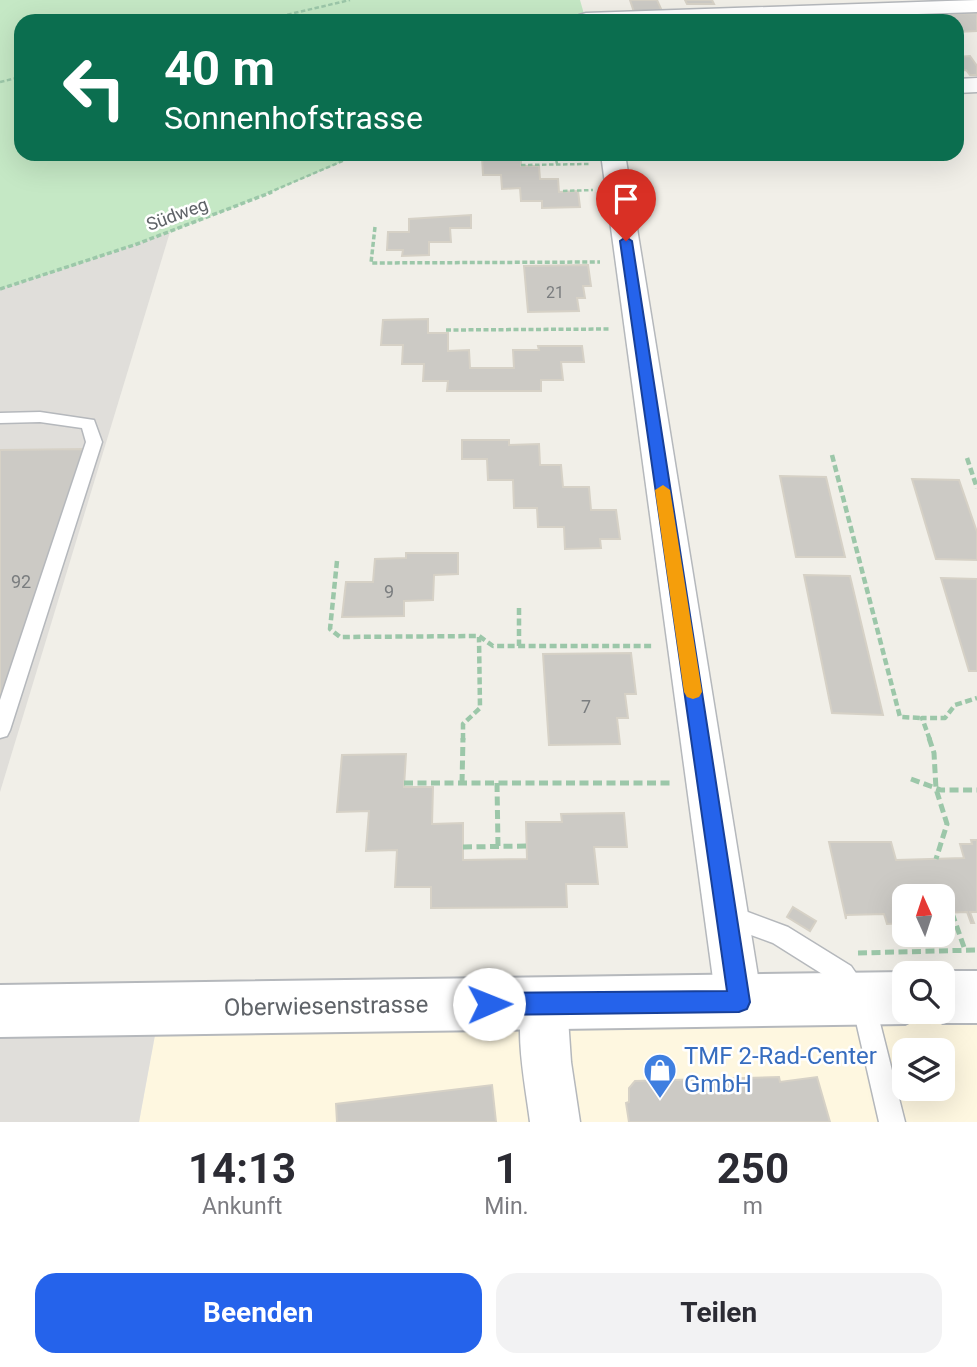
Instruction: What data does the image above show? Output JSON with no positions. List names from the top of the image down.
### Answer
{
  "streets": {
    "street": ["Oberwiesenstrasse"],
    "path": ["Südweg"]
  },
  "places": {
    "shop": ["TMF 2-Rad-Center GmbH"]
  },
  "house_numbers": [
    "21",
    "92",
    "9",
    "7"
  ],
  "north": "top",
  "page": {
    "turn": ["40 m", "Sonnenhofstrasse"],
    "eta": [
      "14:13",
      "Ankunft",
      "1",
      "Min.",
      "250",
      "m"
    ],
    "buttons": ["Beenden", "Teilen"]
  }
}
